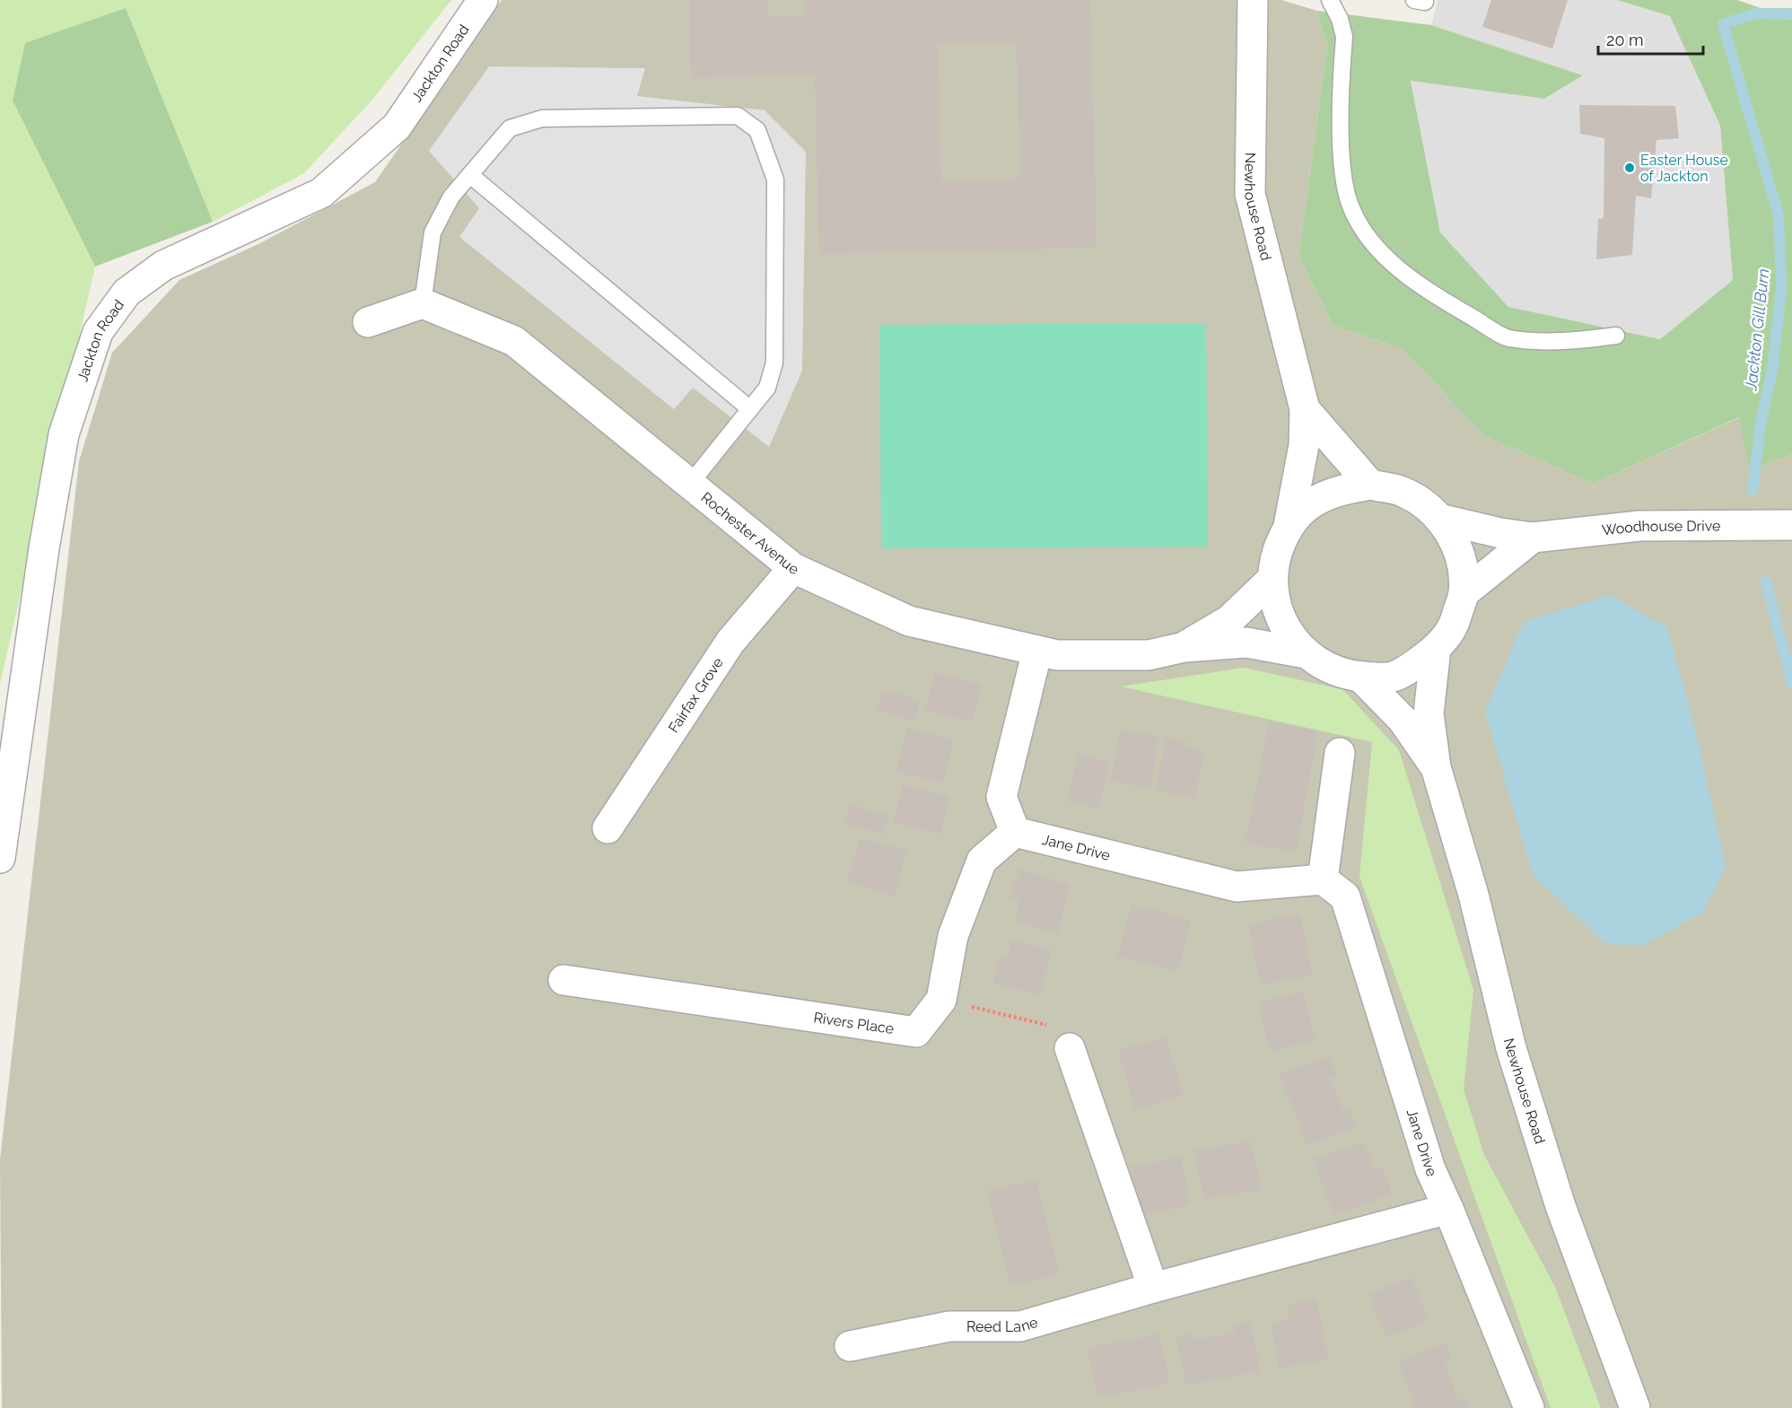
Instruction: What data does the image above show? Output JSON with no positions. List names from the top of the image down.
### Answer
{
  "streets": {
    "street": [
      "Jackton Road",
      "Newhouse Road",
      "Woodhouse Drive",
      "Rochester Avenue",
      "Fairfax Grove",
      "Jane Drive",
      "Rivers Place",
      "Reed Lane"
    ]
  },
  "crossings": [
    ["Newhouse Road", "Woodhouse Drive"],
    ["Newhouse Road", "Rochester Avenue"],
    ["Woodhouse Drive", "Rochester Avenue"],
    ["Rochester Avenue", "Fairfax Grove"],
    ["Jane Drive", "Rivers Place"],
    ["Jane Drive", "Reed Lane"]
  ],
  "water": ["Jackton Gill Burn"],
  "places": ["Easter House of Jackton"],
  "scale_bar": "20 m"
}
